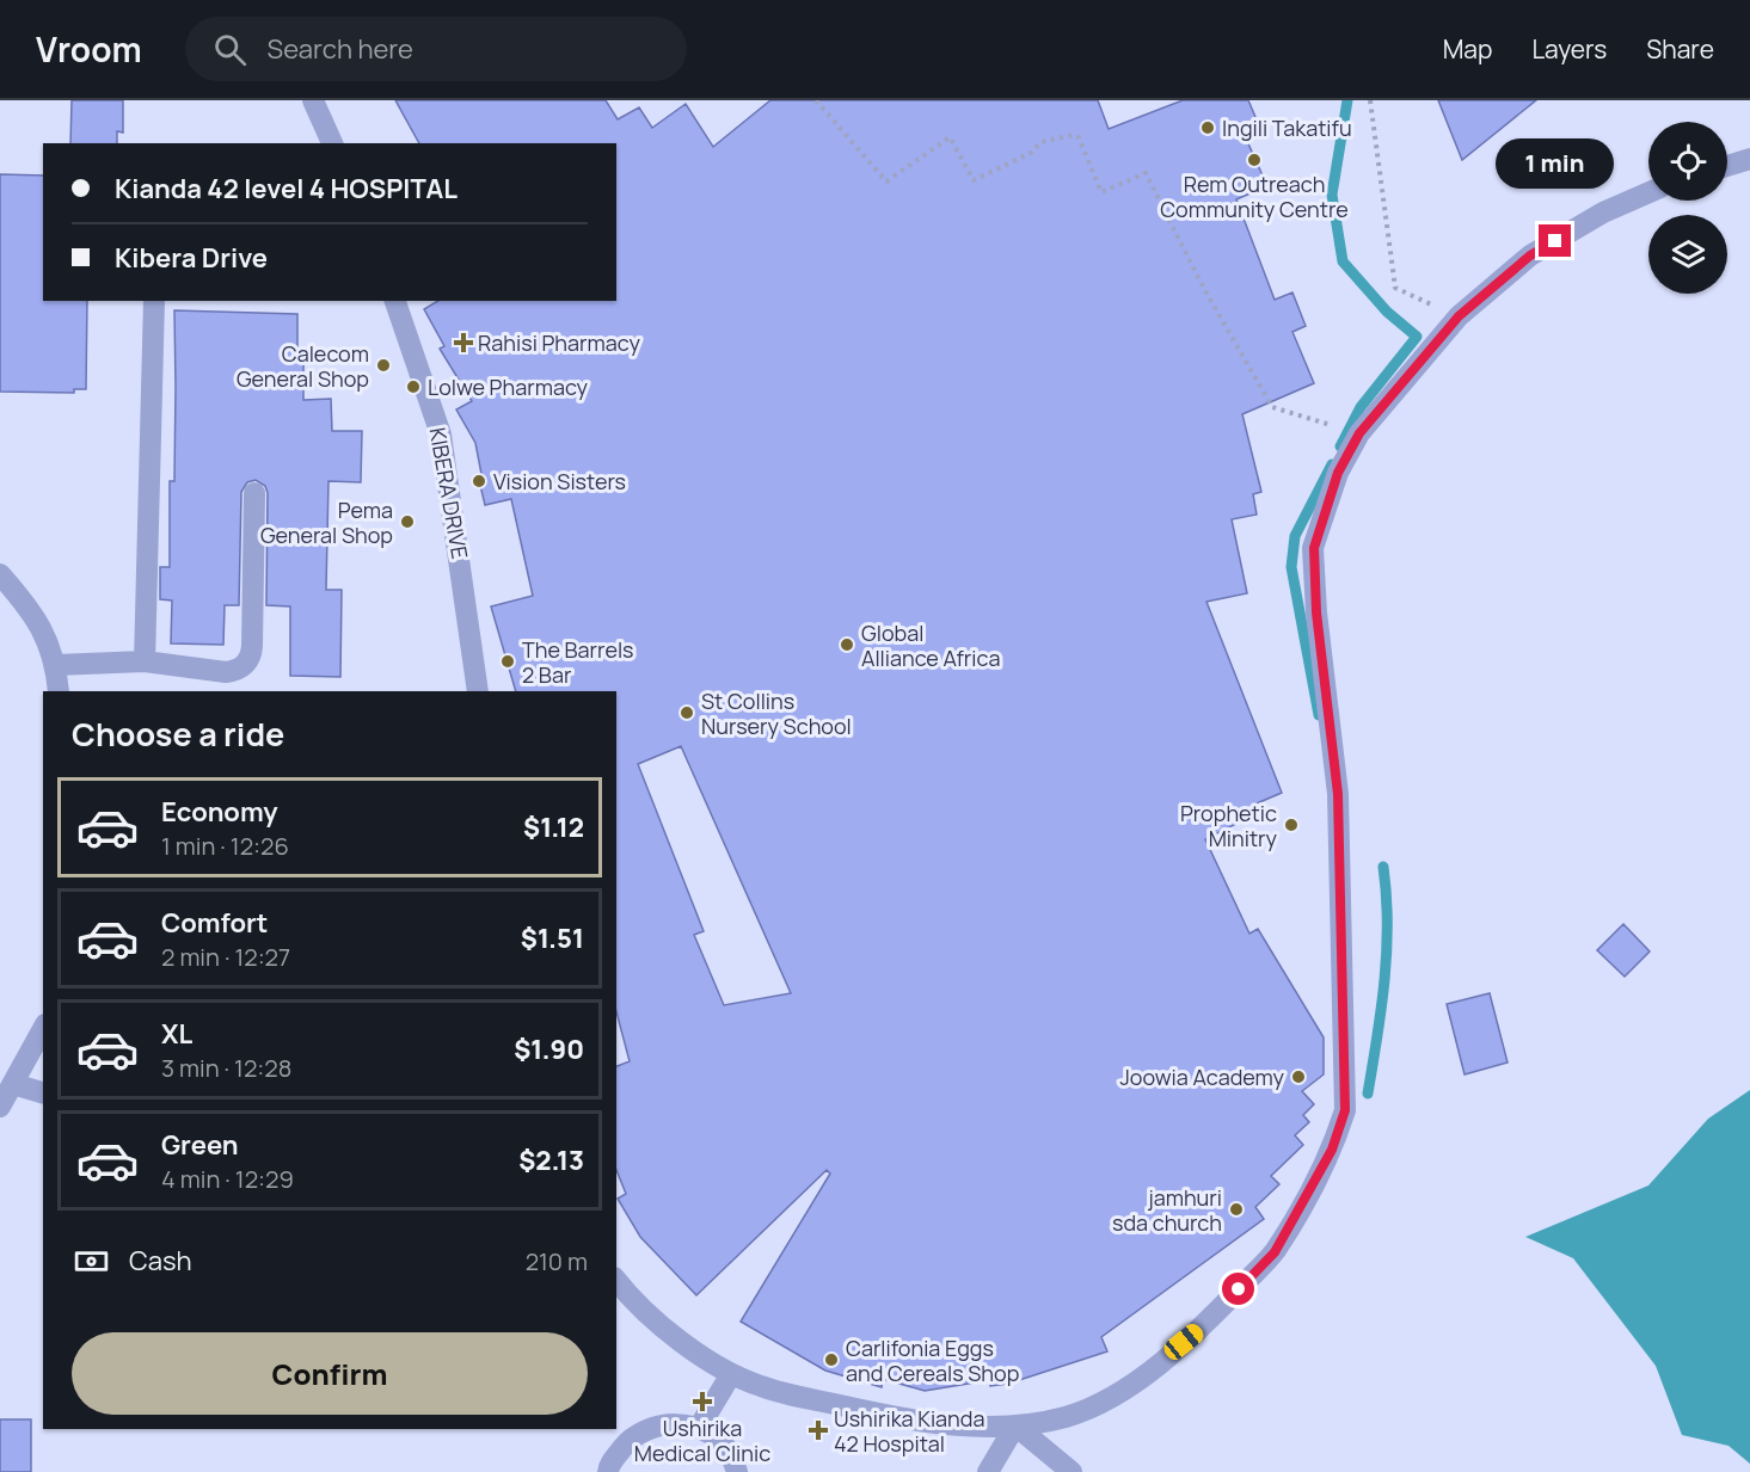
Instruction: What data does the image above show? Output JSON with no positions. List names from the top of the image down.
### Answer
{
  "streets": {
    "street": ["KIBERA DRIVE"]
  },
  "places": {
    "other": [
      "Ingili Takatifu",
      "Rem Outreach Community Centre",
      "Calecom General Shop",
      "Lolwe Pharmacy",
      "Vision Sisters",
      "Pema General Shop",
      "Global Alliance Africa",
      "The Barrels 2 Bar",
      "St Collins Nursery School",
      "Prophetic Minitry",
      "Joowia Academy",
      "jamhuri sda church",
      "Carlifonia Eggs and Cereals Shop"
    ],
    "health": ["Rahisi Pharmacy", "Ushirika Medical Clinic", "Ushirika Kianda 42 Hospital"]
  },
  "page": {
    "header": "Vroom",
    "search": "Search here",
    "nav": ["Map", "Layers", "Share"],
    "bubble": "1 min",
    "banner": ["Kianda 42 level 4 HOSPITAL", "Kibera Drive"],
    "heading": "Choose a ride",
    "list": [
      {
        "name": "Economy",
        "note": "1 min · 12:26",
        "value": "$1.12"
      },
      {
        "name": "Comfort",
        "note": "2 min · 12:27",
        "value": "$1.51"
      },
      {
        "name": "XL",
        "note": "3 min · 12:28",
        "value": "$1.90"
      },
      {
        "name": "Green",
        "note": "4 min · 12:29",
        "value": "$2.13"
      }
    ],
    "pay": ["Cash", "210 m"],
    "buttons": "Confirm"
  }
}
